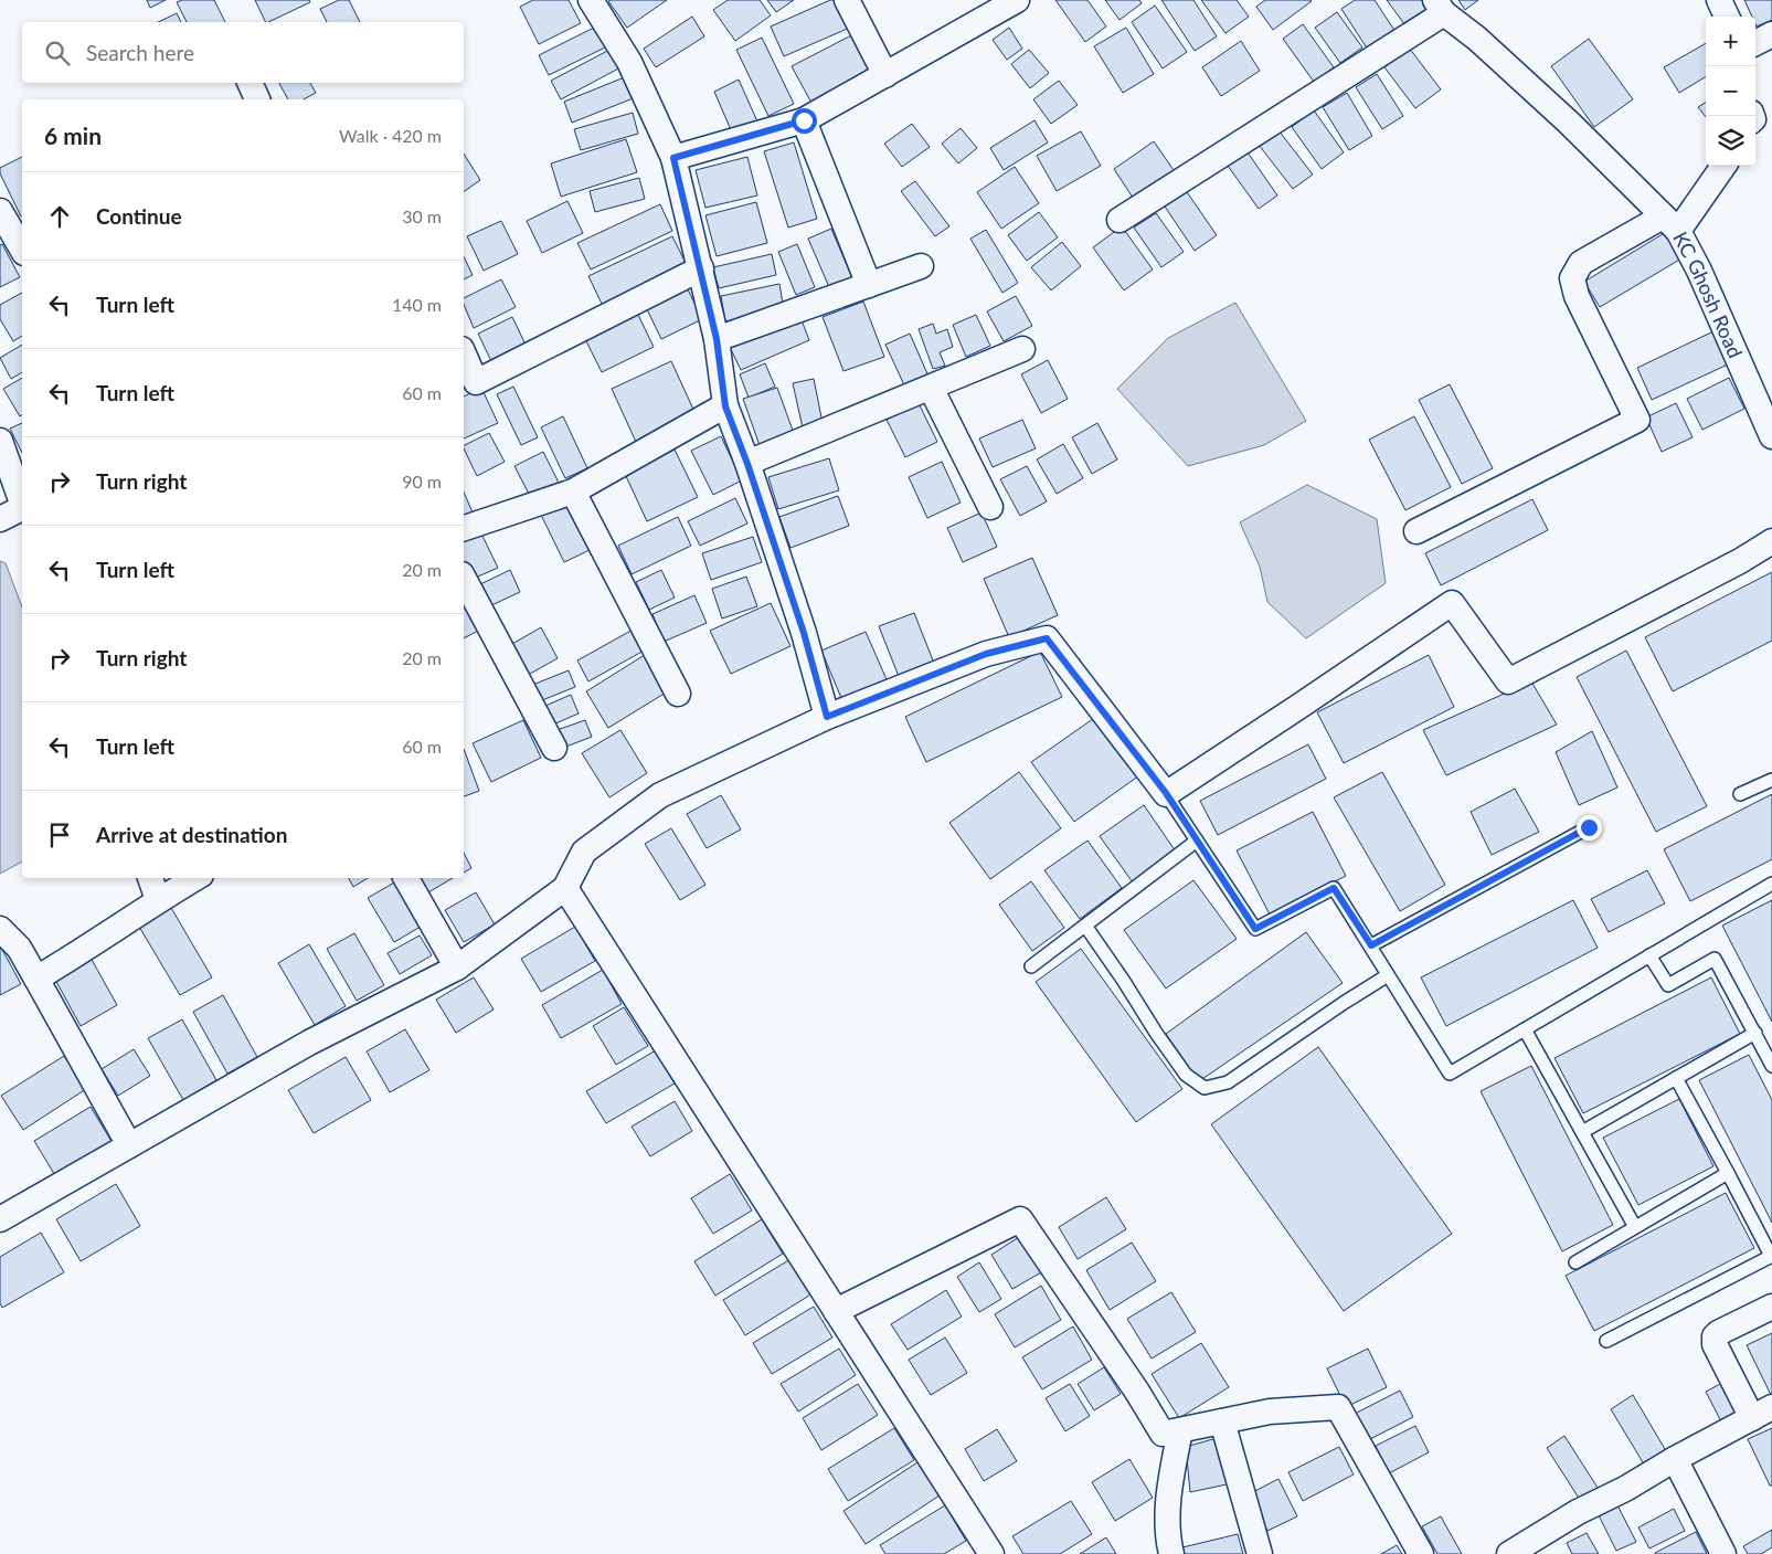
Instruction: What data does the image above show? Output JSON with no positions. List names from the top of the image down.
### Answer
{
  "streets": {
    "street": ["KC Ghosh Road"]
  },
  "page": {
    "map_buttons": ["+", "−"],
    "search": "Search here",
    "heading": ["6 min", "Walk · 420 m"],
    "list": [
      ["Continue", "30 m"],
      ["Turn left", "140 m"],
      ["Turn left", "60 m"],
      ["Turn right", "90 m"],
      ["Turn left", "20 m"],
      ["Turn right", "20 m"],
      ["Turn left", "60 m"],
      "Arrive at destination"
    ]
  }
}
